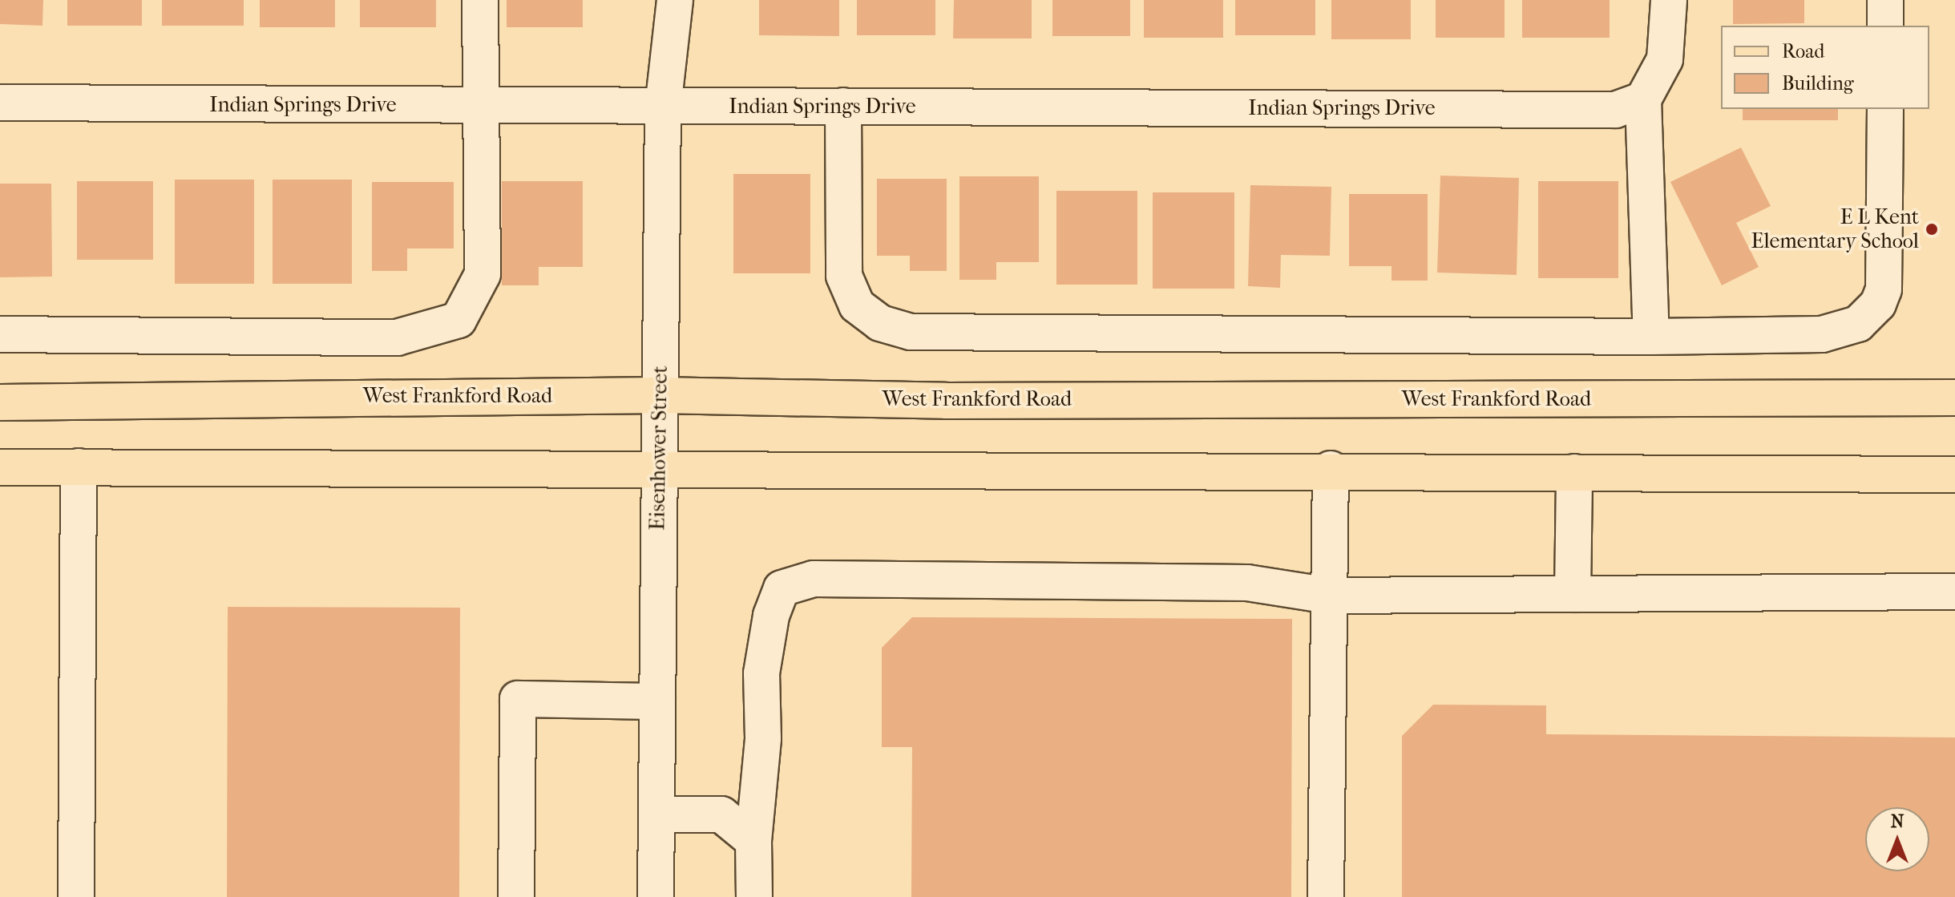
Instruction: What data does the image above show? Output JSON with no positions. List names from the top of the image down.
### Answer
{
  "streets": {
    "main road": ["West Frankford Road"],
    "street": ["Indian Springs Drive", "Eisenhower Street"]
  },
  "crossings": [
    ["Indian Springs Drive", "Eisenhower Street"],
    ["West Frankford Road", "Eisenhower Street"]
  ],
  "places": ["E L Kent Elementary School"],
  "legend": ["Road", "Building"],
  "north": "top"
}
